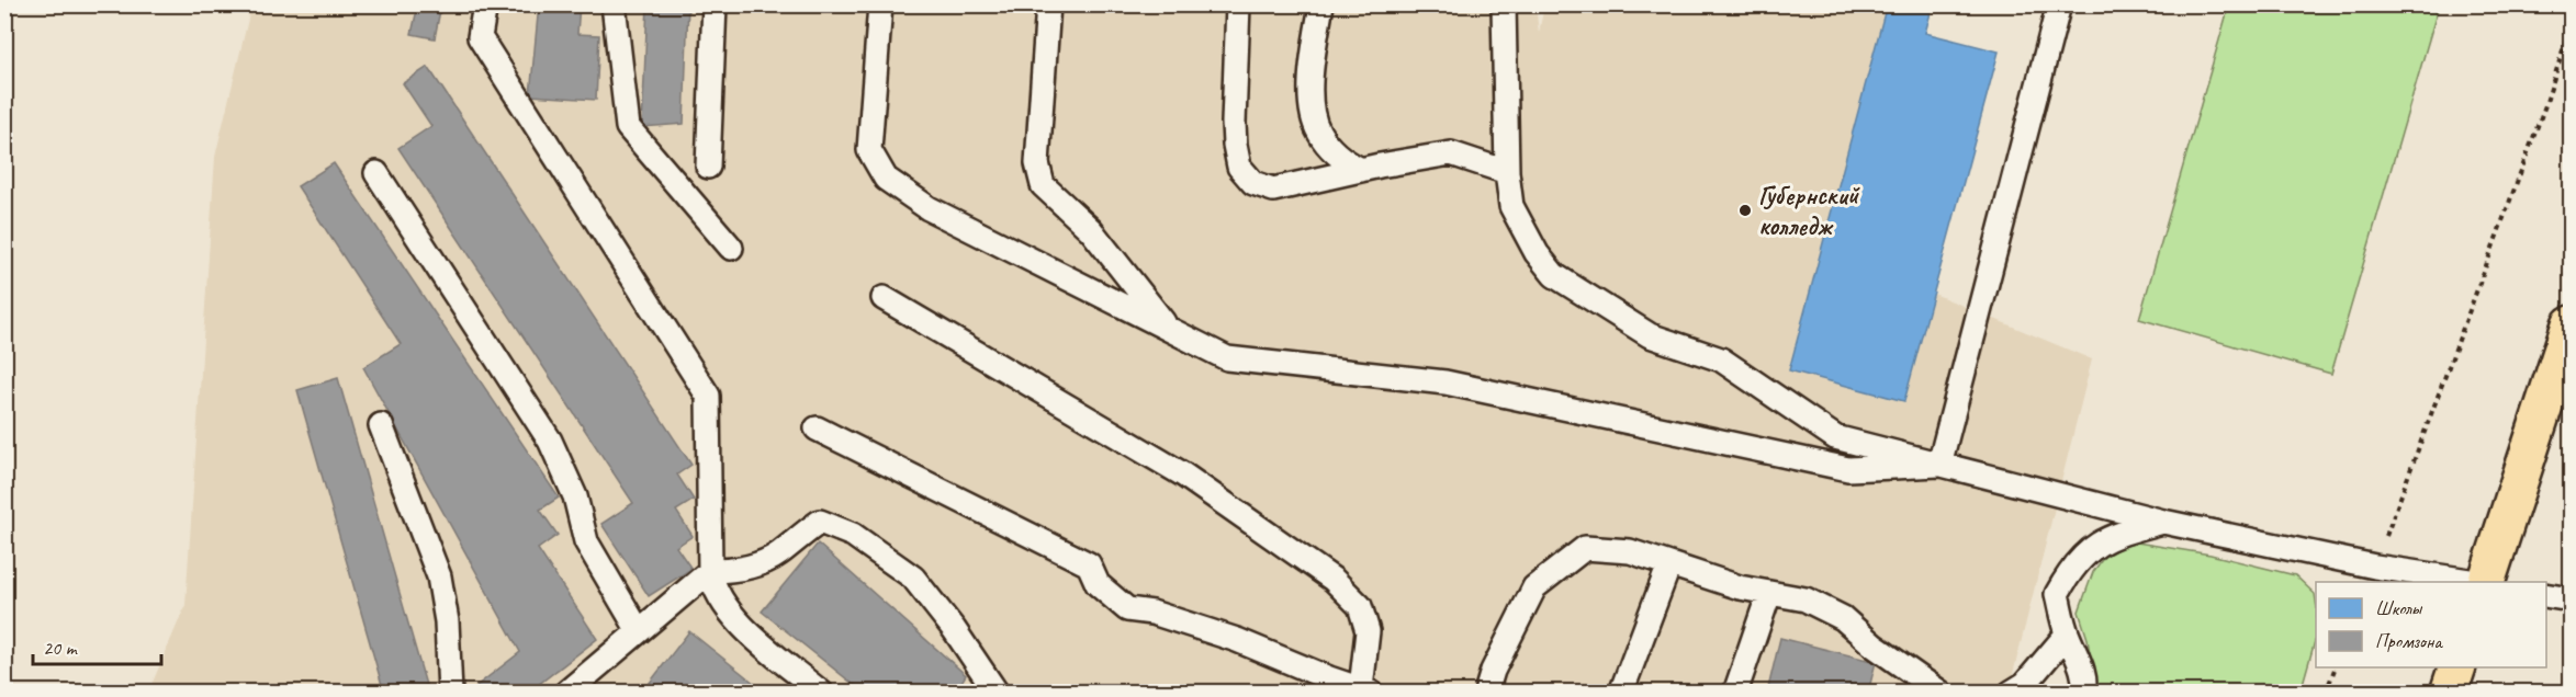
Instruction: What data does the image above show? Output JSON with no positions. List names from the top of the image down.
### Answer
{
  "places": ["Губернский колледж"],
  "legend": ["Школы", "Промзона"],
  "scale_bar": "20 m"
}
